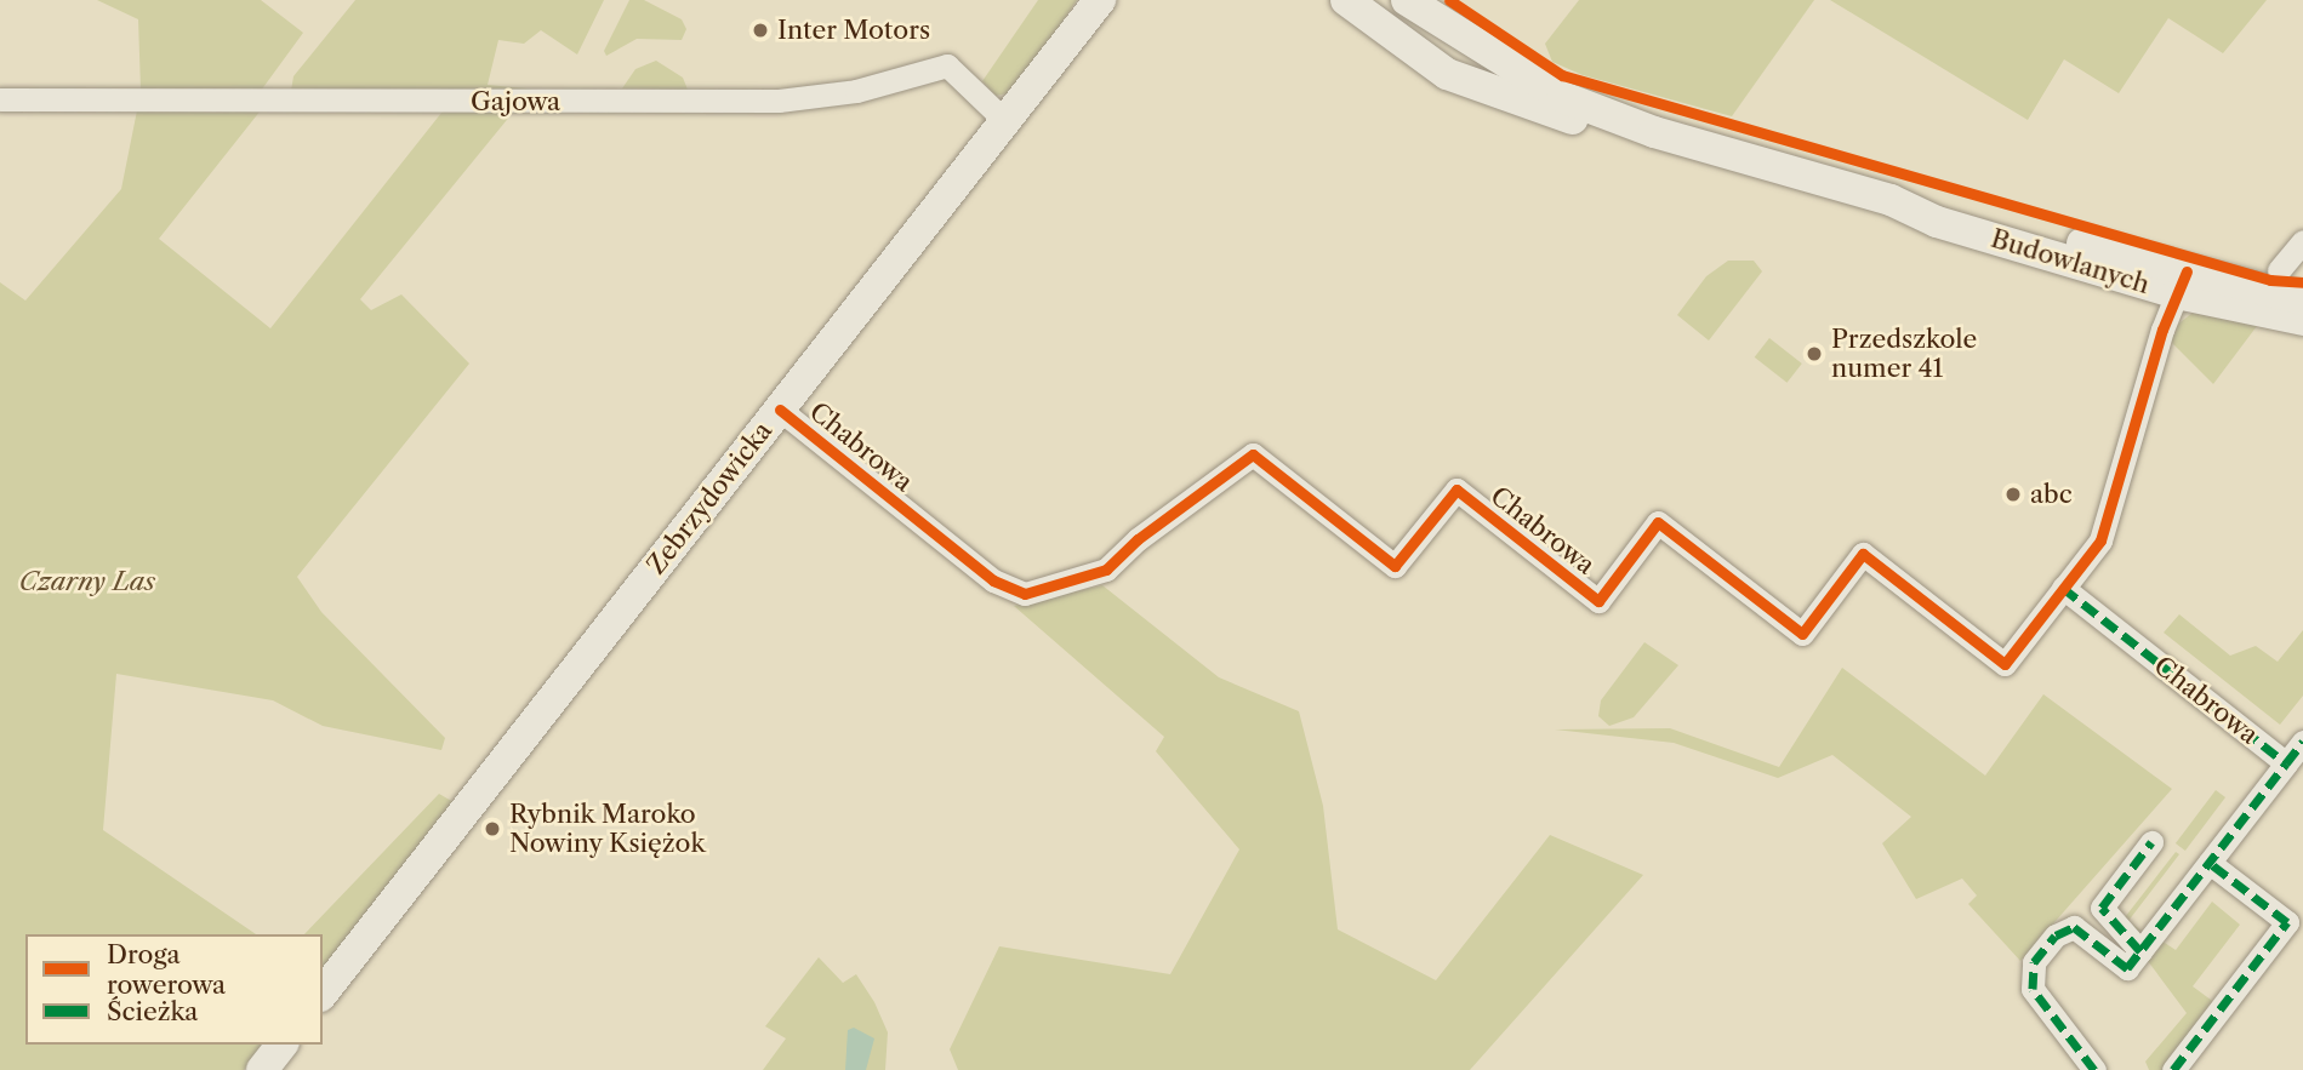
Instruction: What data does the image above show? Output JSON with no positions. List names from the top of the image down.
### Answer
{
  "streets": {
    "main road": ["Budowlanych", "Zebrzydowicka"],
    "street": ["Gajowa", "Chabrowa"]
  },
  "crossings": [
    ["Gajowa", "Zebrzydowicka"],
    ["Budowlanych", "Chabrowa"],
    ["Chabrowa", "Zebrzydowicka"]
  ],
  "parks": ["Czarny Las"],
  "places": [
    "Inter Motors",
    "Przedszkole numer 41",
    "abc",
    "Rybnik Maroko Nowiny Księżok"
  ],
  "legend": ["Droga rowerowa", "Ścieżka"]
}
